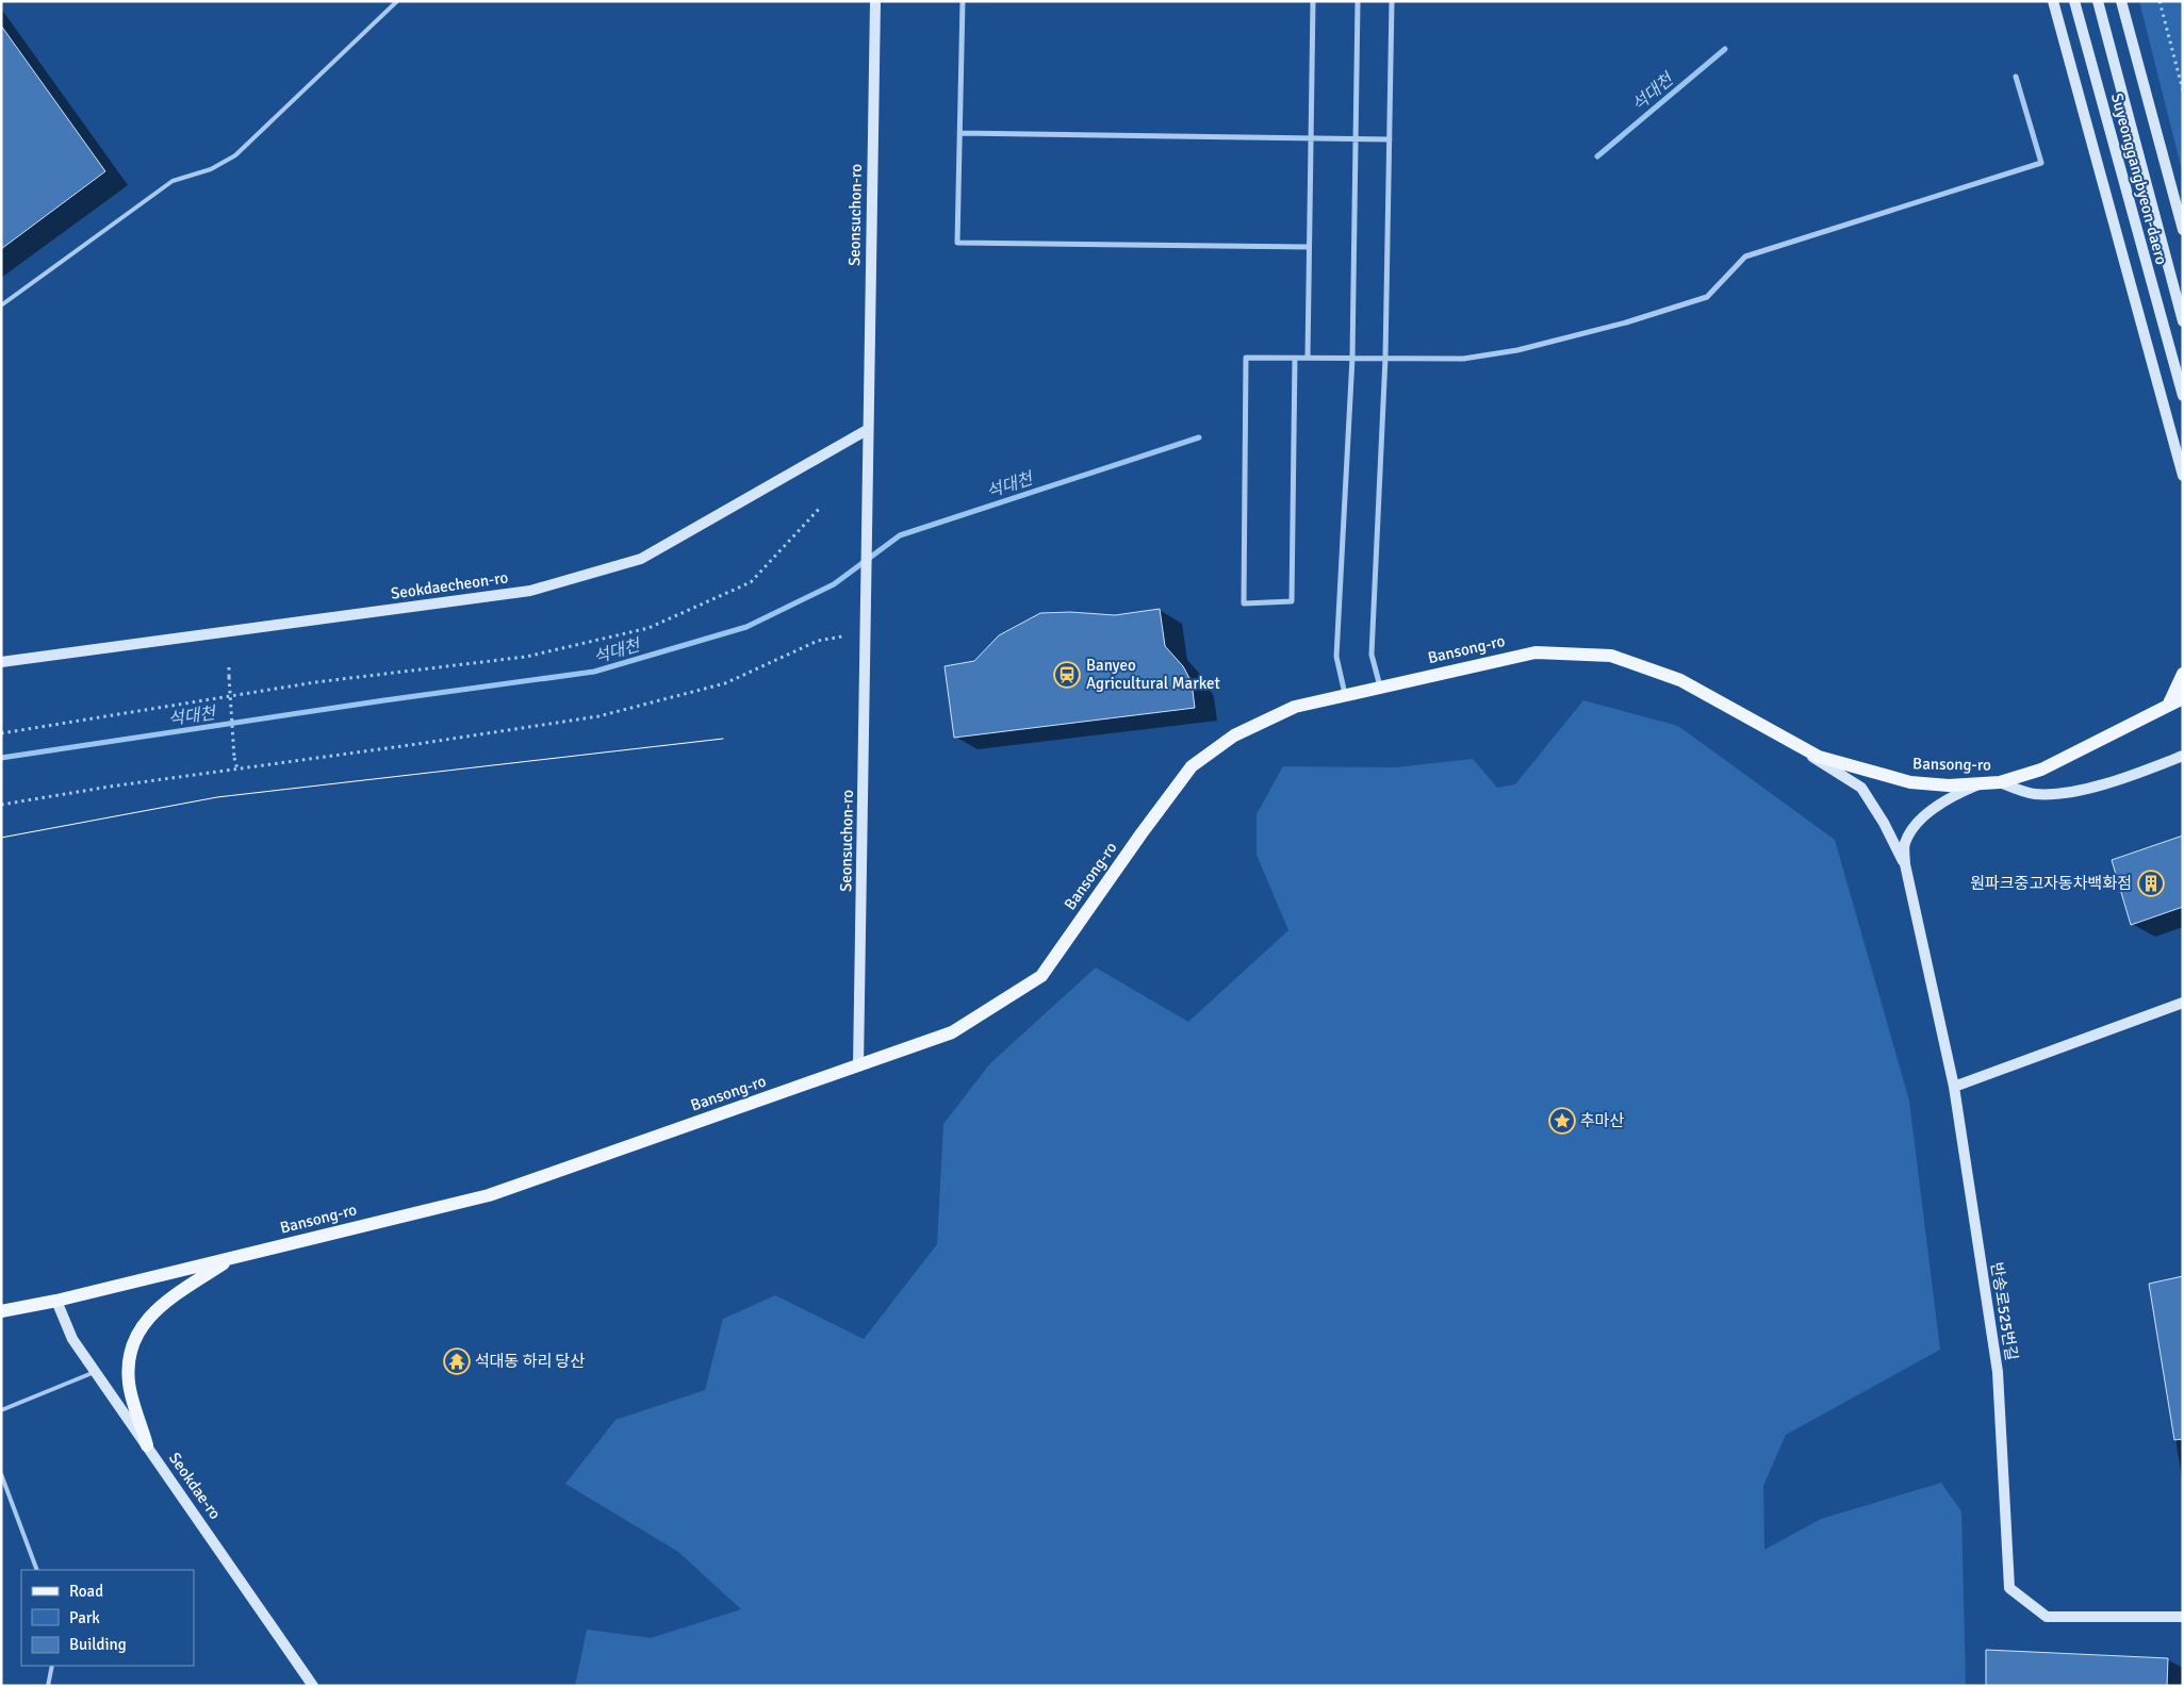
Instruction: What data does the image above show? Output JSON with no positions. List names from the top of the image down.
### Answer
{
  "streets": {
    "main road": [
      "Suyeonggangbyeon-daero",
      "Seonsuchon-ro",
      "Seokdaecheon-ro",
      "Bansong-ro",
      "반송로525번길",
      "Seokdae-ro"
    ]
  },
  "crossings": [
    ["Seonsuchon-ro", "Seokdaecheon-ro"],
    ["Seonsuchon-ro", "Bansong-ro"],
    ["Bansong-ro", "Seokdae-ro"]
  ],
  "water": ["석대천"],
  "places": {
    "station": ["Banyeo Agricultural Market"],
    "building": ["원파크중고자동차백화점"],
    "place": ["추마산"],
    "temple": ["석대동 하리 당산"]
  },
  "legend": ["Road", "Park", "Building"]
}
